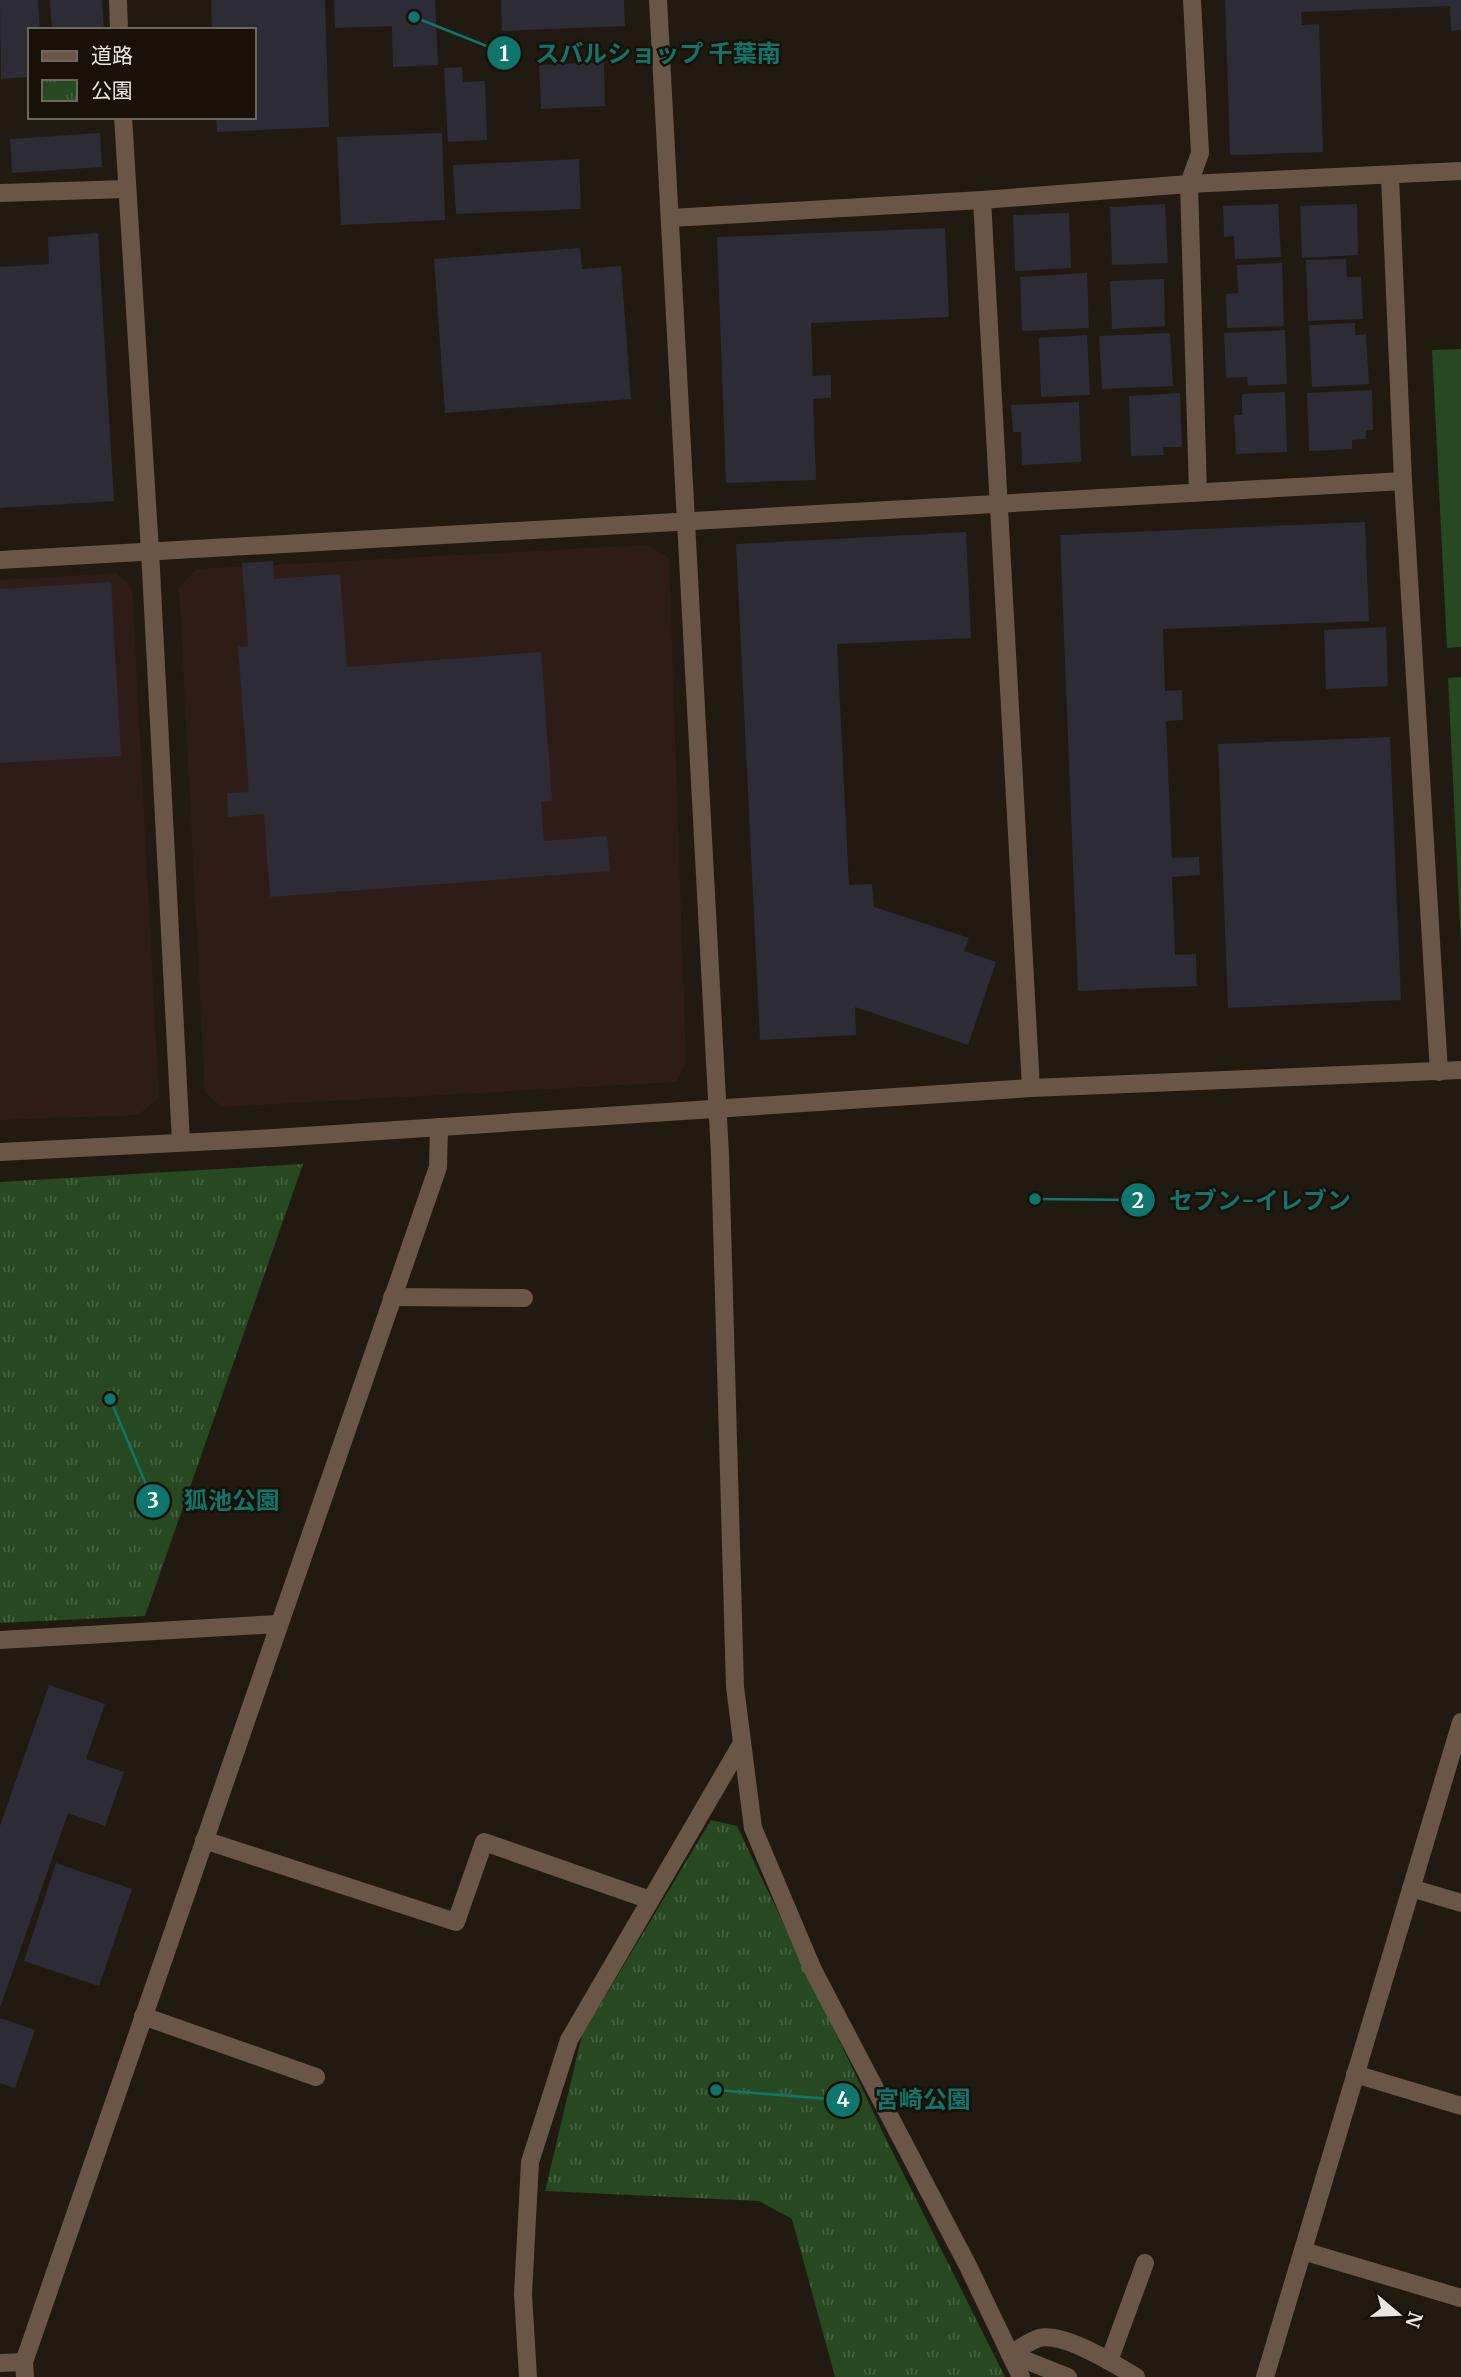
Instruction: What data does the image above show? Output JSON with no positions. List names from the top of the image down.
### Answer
{
  "places": [
    "スバルショップ 千葉南",
    "セブン-イレブン",
    "狐池公園",
    "宮崎公園"
  ],
  "legend": ["道路", "公園"],
  "north": "right"
}
